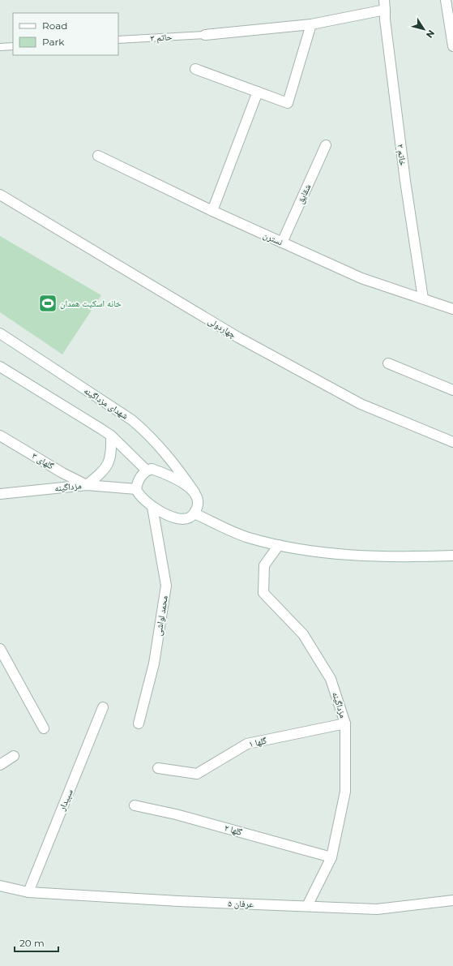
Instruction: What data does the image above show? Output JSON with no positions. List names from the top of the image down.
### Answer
{
  "streets": {
    "street": [
      "خاتم ۲",
      "شقایق",
      "نسترن",
      "چهاردولی",
      "شهدای مزداگینه",
      "گلهای ۳",
      "مزداگینه",
      "محمد لواشی",
      "گلها ۱",
      "سپیدار",
      "گلها ۲",
      "عرفان ۵"
    ],
    "lane": ["حاتم ۳"]
  },
  "crossings": [
    ["خاتم ۲", "نسترن"],
    ["شقایق", "نسترن"],
    ["گلهای ۳", "مزداگینه"],
    ["مزداگینه", "گلها ۱"],
    ["مزداگینه", "گلها ۲"],
    ["مزداگینه", "عرفان ۵"],
    ["سپیدار", "عرفان ۵"]
  ],
  "places": {
    "sports": ["خانه اسكيت همدان"]
  },
  "legend": ["Road", "Park"],
  "scale_bar": "20 m",
  "north": "bottom right"
}
